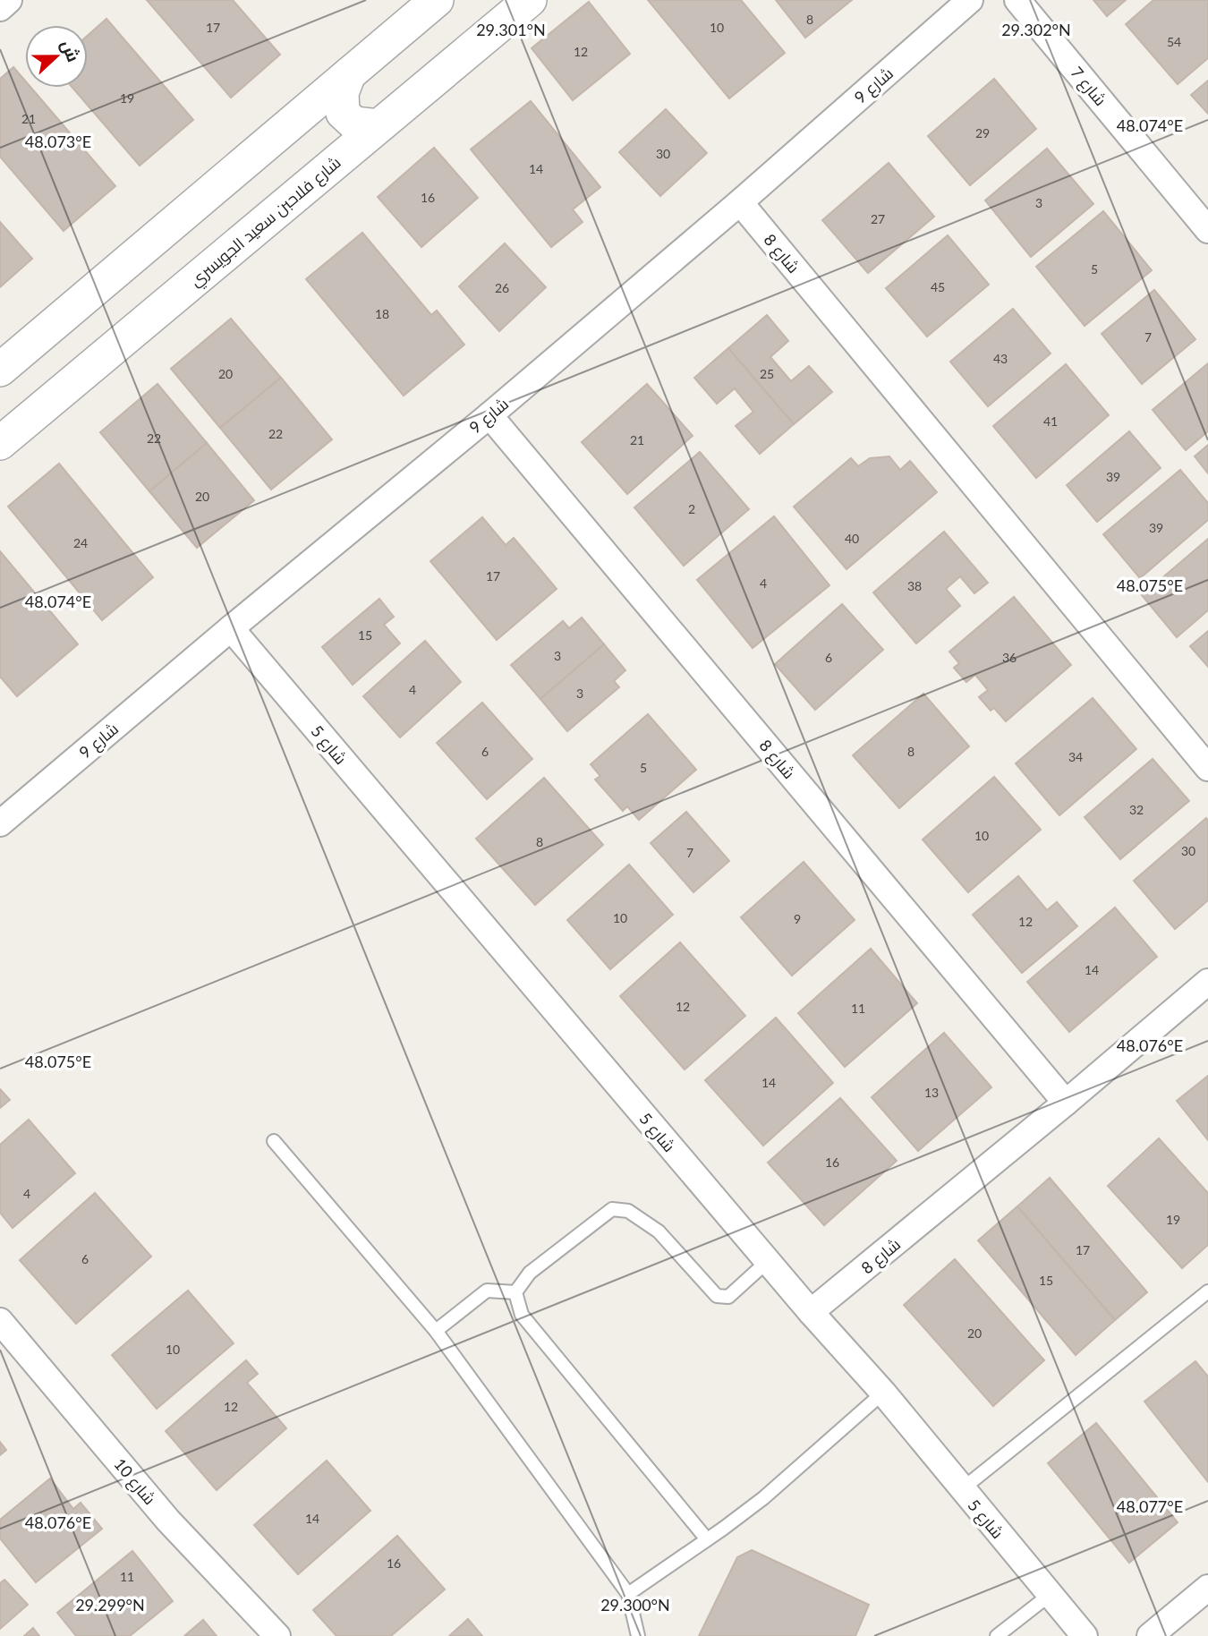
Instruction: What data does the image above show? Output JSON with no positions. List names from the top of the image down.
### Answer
{
  "streets": {
    "street": [
      "شارع 9",
      "شارع 7",
      "شارع فلاحبن سعيد الجويسري",
      "شارع 8",
      "شارع 5",
      "شارع 10"
    ]
  },
  "crossings": [
    ["شارع 9", "شارع 8"],
    ["شارع 9", "شارع 5"],
    ["شارع 8", "شارع 5"]
  ],
  "house_numbers": [
    "8",
    "17",
    "10",
    "54",
    "12",
    "19",
    "21",
    "29",
    "30",
    "14",
    "16",
    "3",
    "27",
    "5",
    "45",
    "26",
    "18",
    "7",
    "43",
    "20",
    "25",
    "41",
    "22",
    "22",
    "21",
    "39",
    "20",
    "2",
    "39",
    "40",
    "24",
    "17",
    "4",
    "38",
    "15",
    "3",
    "6",
    "36",
    "4",
    "3",
    "6",
    "8",
    "34",
    "5",
    "32",
    "10",
    "8",
    "30",
    "7",
    "10",
    "9",
    "12",
    "14",
    "12",
    "11",
    "14",
    "13",
    "16",
    "4",
    "19",
    "17",
    "6",
    "15",
    "20",
    "10",
    "12",
    "14",
    "16",
    "11"
  ],
  "north": "right",
  "coordinates": [
    "29.301°N",
    "29.302°N",
    "48.074°E",
    "48.073°E",
    "48.075°E",
    "48.076°E",
    "48.077°E",
    "29.299°N",
    "29.300°N"
  ]
}
